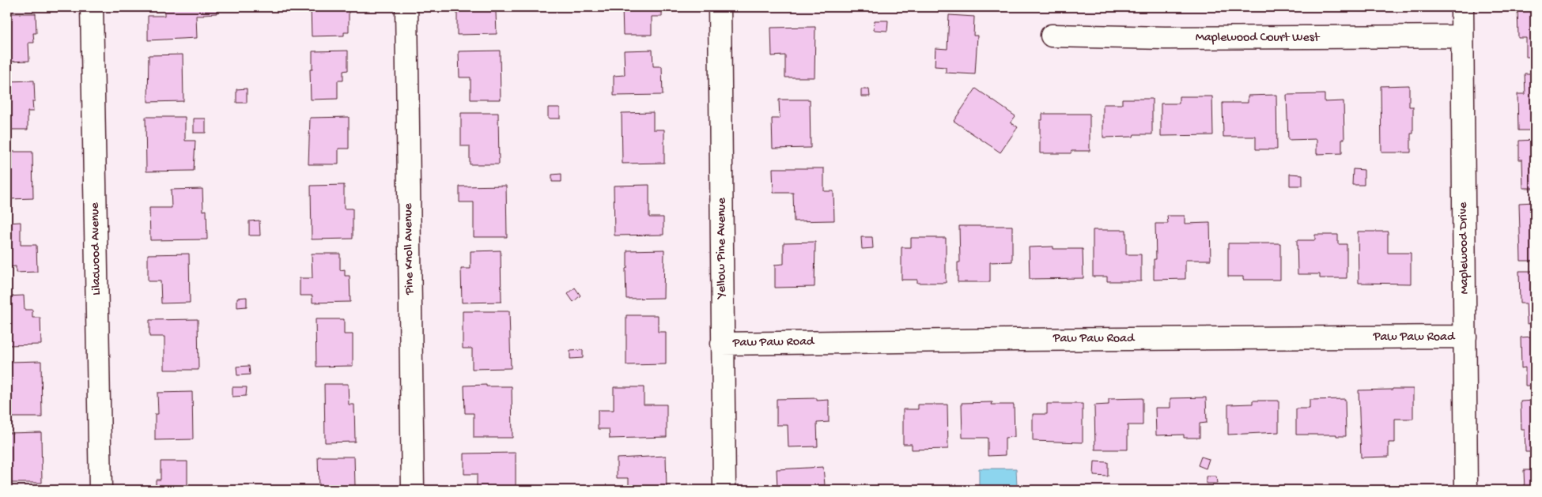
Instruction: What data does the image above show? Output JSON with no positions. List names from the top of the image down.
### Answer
{
  "streets": {
    "street": [
      "Maplewood Court West",
      "Yellow Pine Avenue",
      "Maplewood Drive",
      "Lilacwood Avenue",
      "Pine Knoll Avenue",
      "Paw Paw Road"
    ]
  },
  "crossings": [
    ["Maplewood Court West", "Maplewood Drive"],
    ["Yellow Pine Avenue", "Paw Paw Road"],
    ["Maplewood Drive", "Paw Paw Road"]
  ]
}
